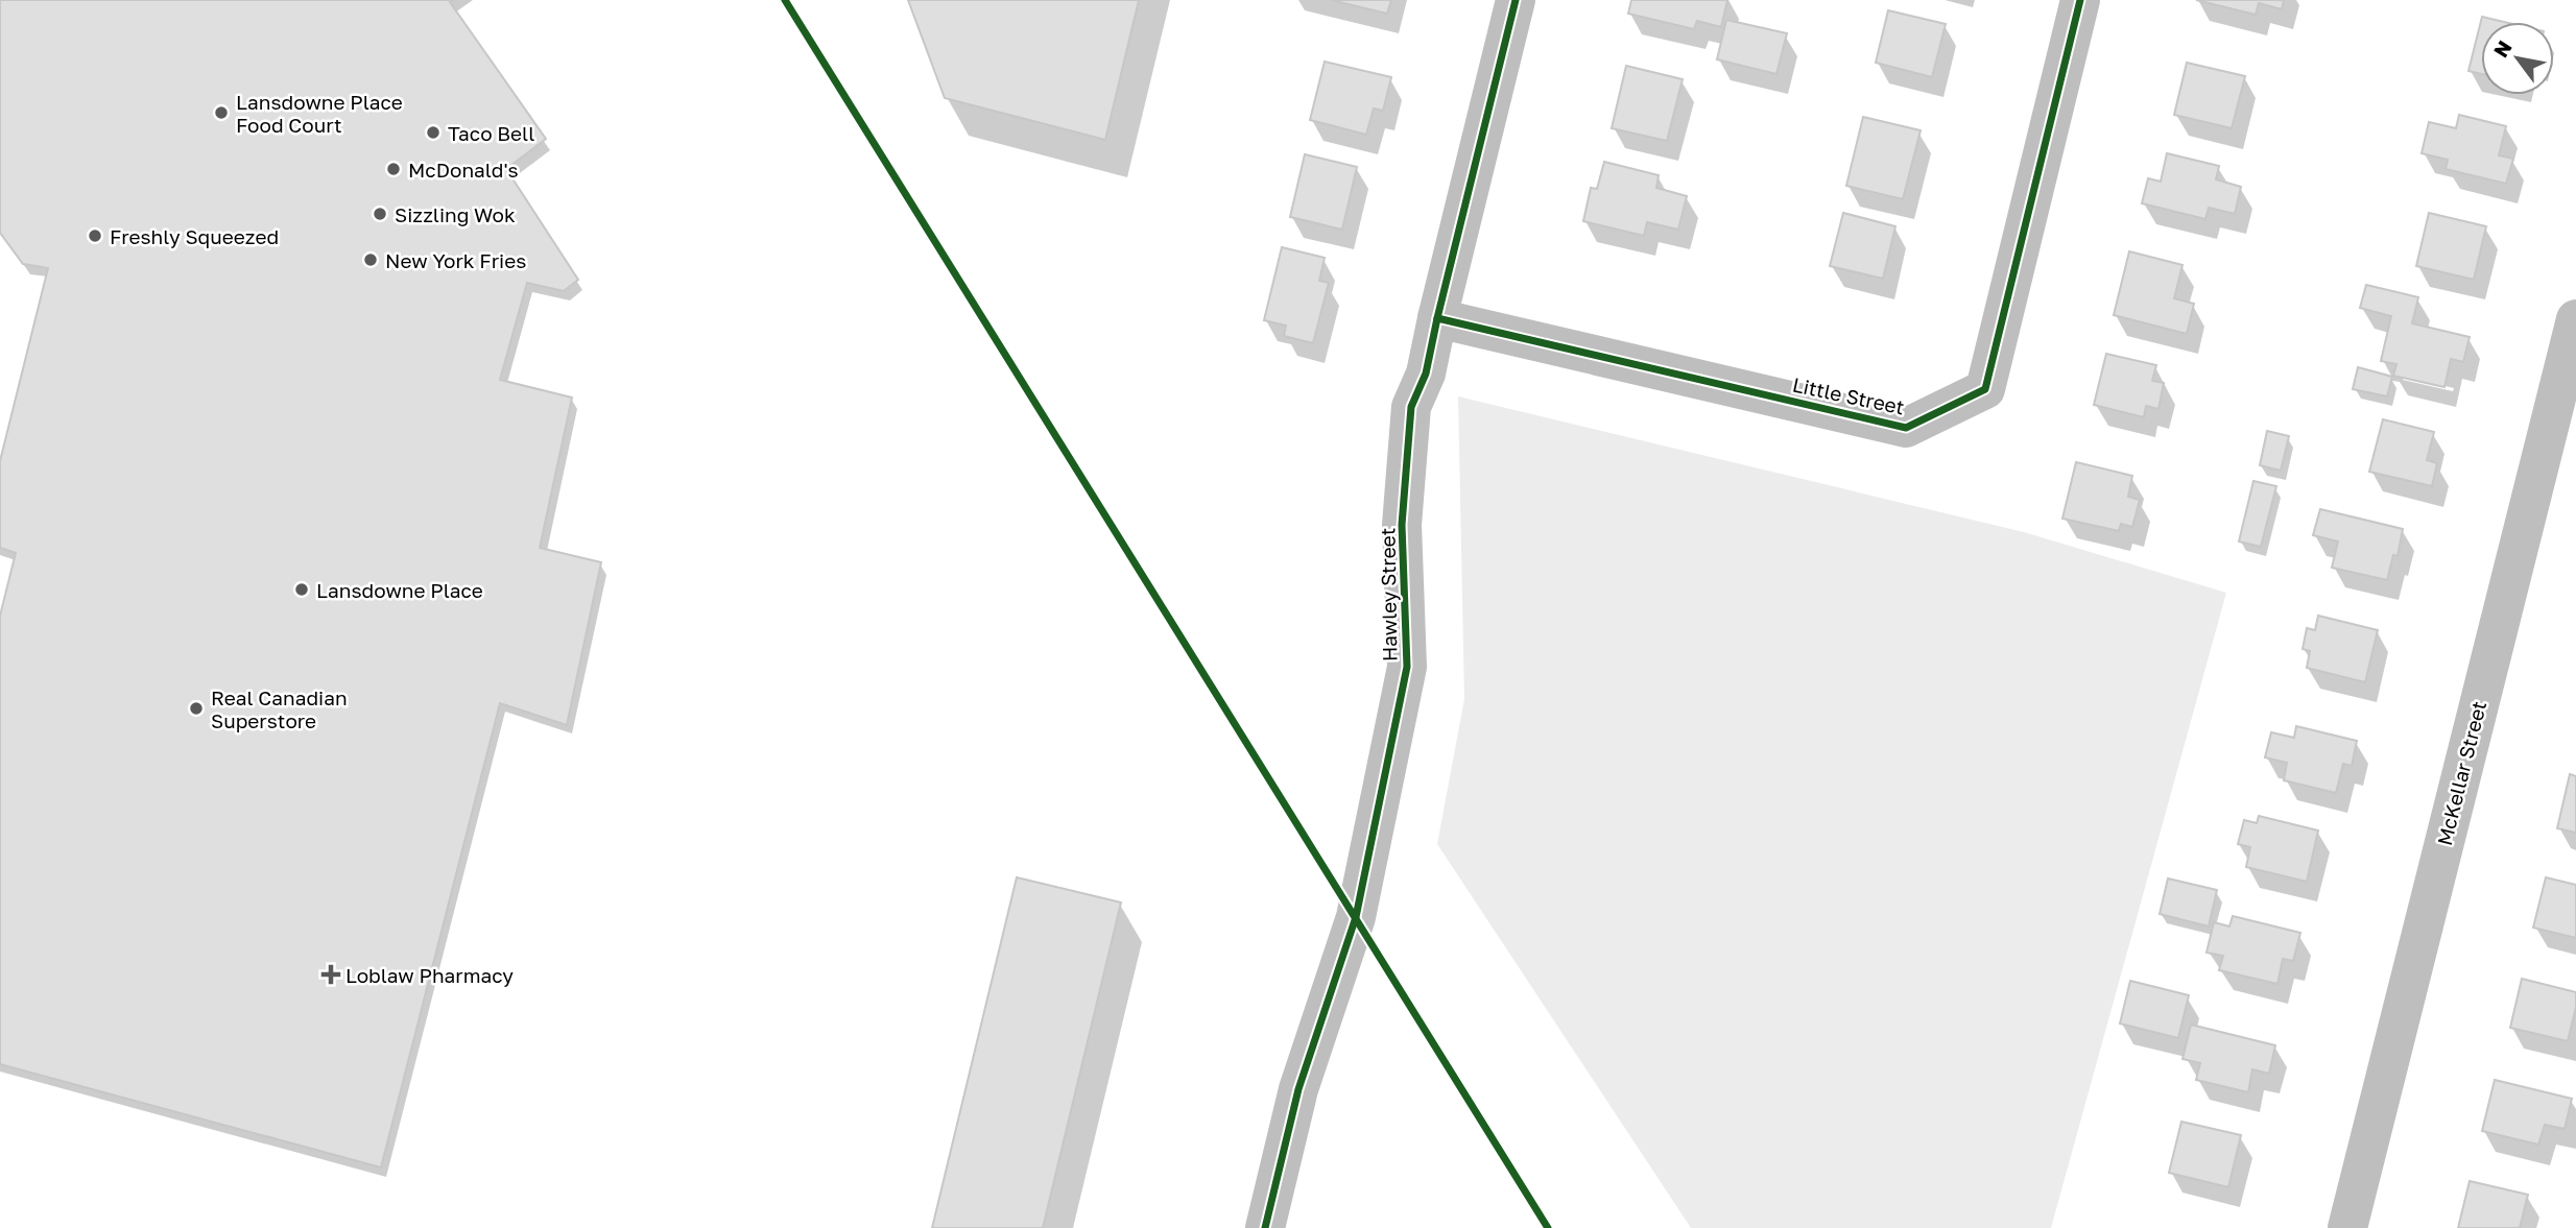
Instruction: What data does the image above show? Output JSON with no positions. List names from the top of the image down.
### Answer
{
  "streets": {
    "street": ["Little Street", "Hawley Street", "McKellar Street"]
  },
  "crossings": [
    ["Little Street", "Hawley Street"]
  ],
  "places": {
    "other": [
      "Lansdowne Place Food Court",
      "Taco Bell",
      "McDonald's",
      "Sizzling Wok",
      "Freshly Squeezed",
      "New York Fries",
      "Lansdowne Place",
      "Real Canadian Superstore"
    ],
    "health": ["Loblaw Pharmacy"]
  },
  "north": "top left"
}
